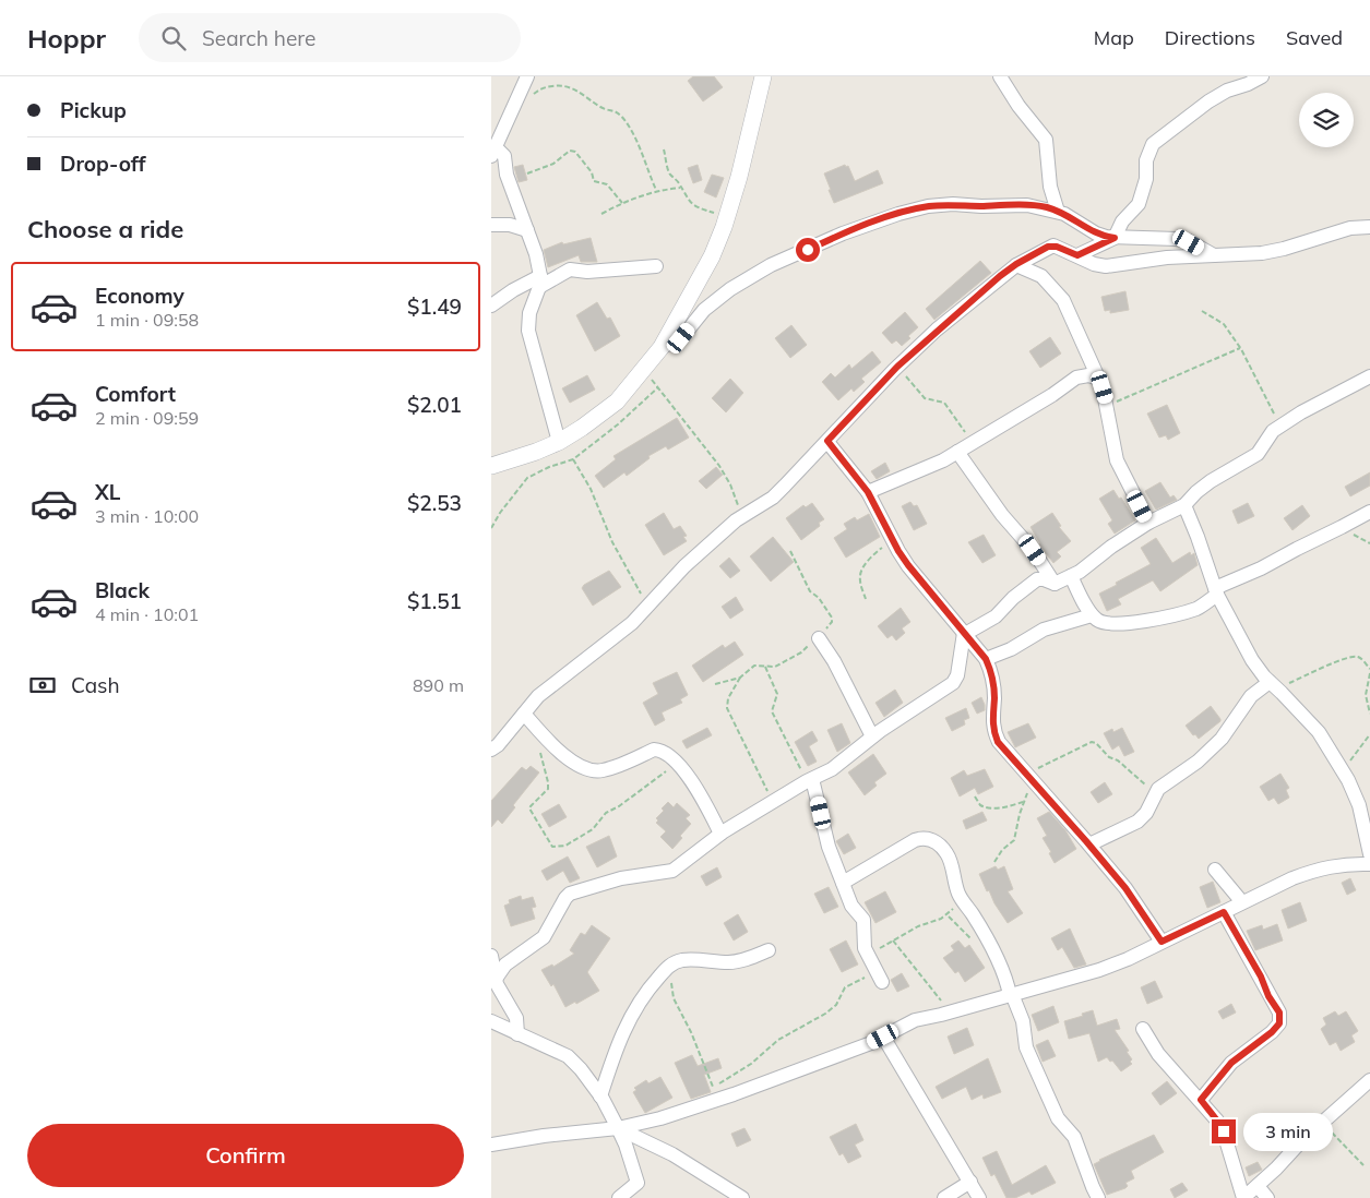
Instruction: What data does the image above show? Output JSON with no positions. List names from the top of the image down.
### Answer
{
  "page": {
    "header": "Hoppr",
    "search": "Search here",
    "nav": ["Map", "Directions", "Saved"],
    "banner": ["Pickup", "Drop-off"],
    "heading": "Choose a ride",
    "list": [
      {
        "name": "Economy",
        "note": "1 min · 09:58",
        "value": "$1.49"
      },
      {
        "name": "Comfort",
        "note": "2 min · 09:59",
        "value": "$2.01"
      },
      {
        "name": "XL",
        "note": "3 min · 10:00",
        "value": "$2.53"
      },
      {
        "name": "Black",
        "note": "4 min · 10:01",
        "value": "$1.51"
      }
    ],
    "pay": ["Cash", "890 m"],
    "buttons": "Confirm",
    "bubble": "3 min"
  }
}
